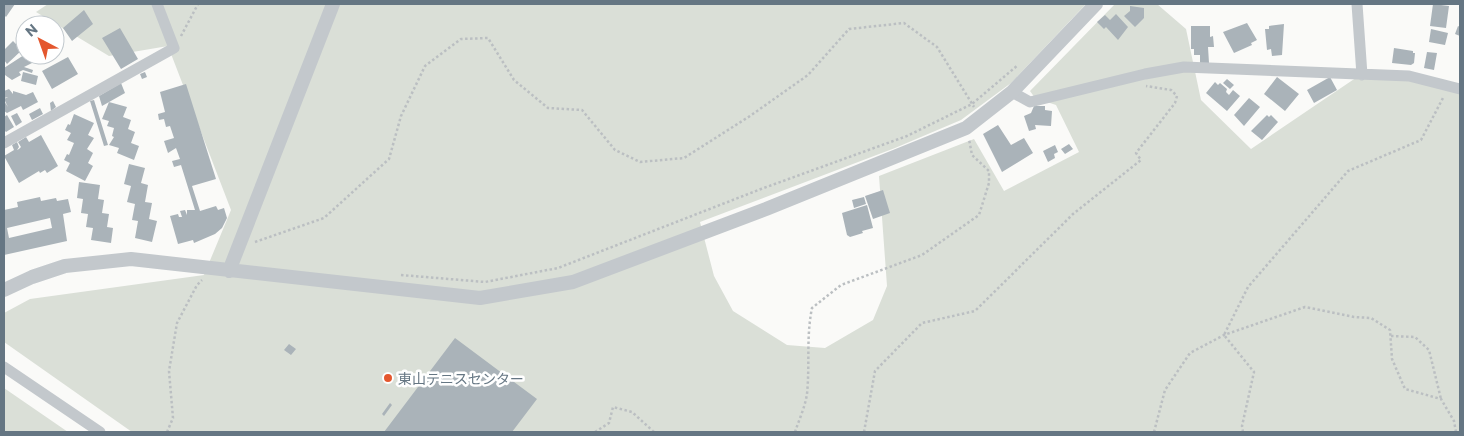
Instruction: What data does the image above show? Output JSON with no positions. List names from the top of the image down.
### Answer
{
  "places": ["東山テニスセンター"],
  "north": "top left"
}
